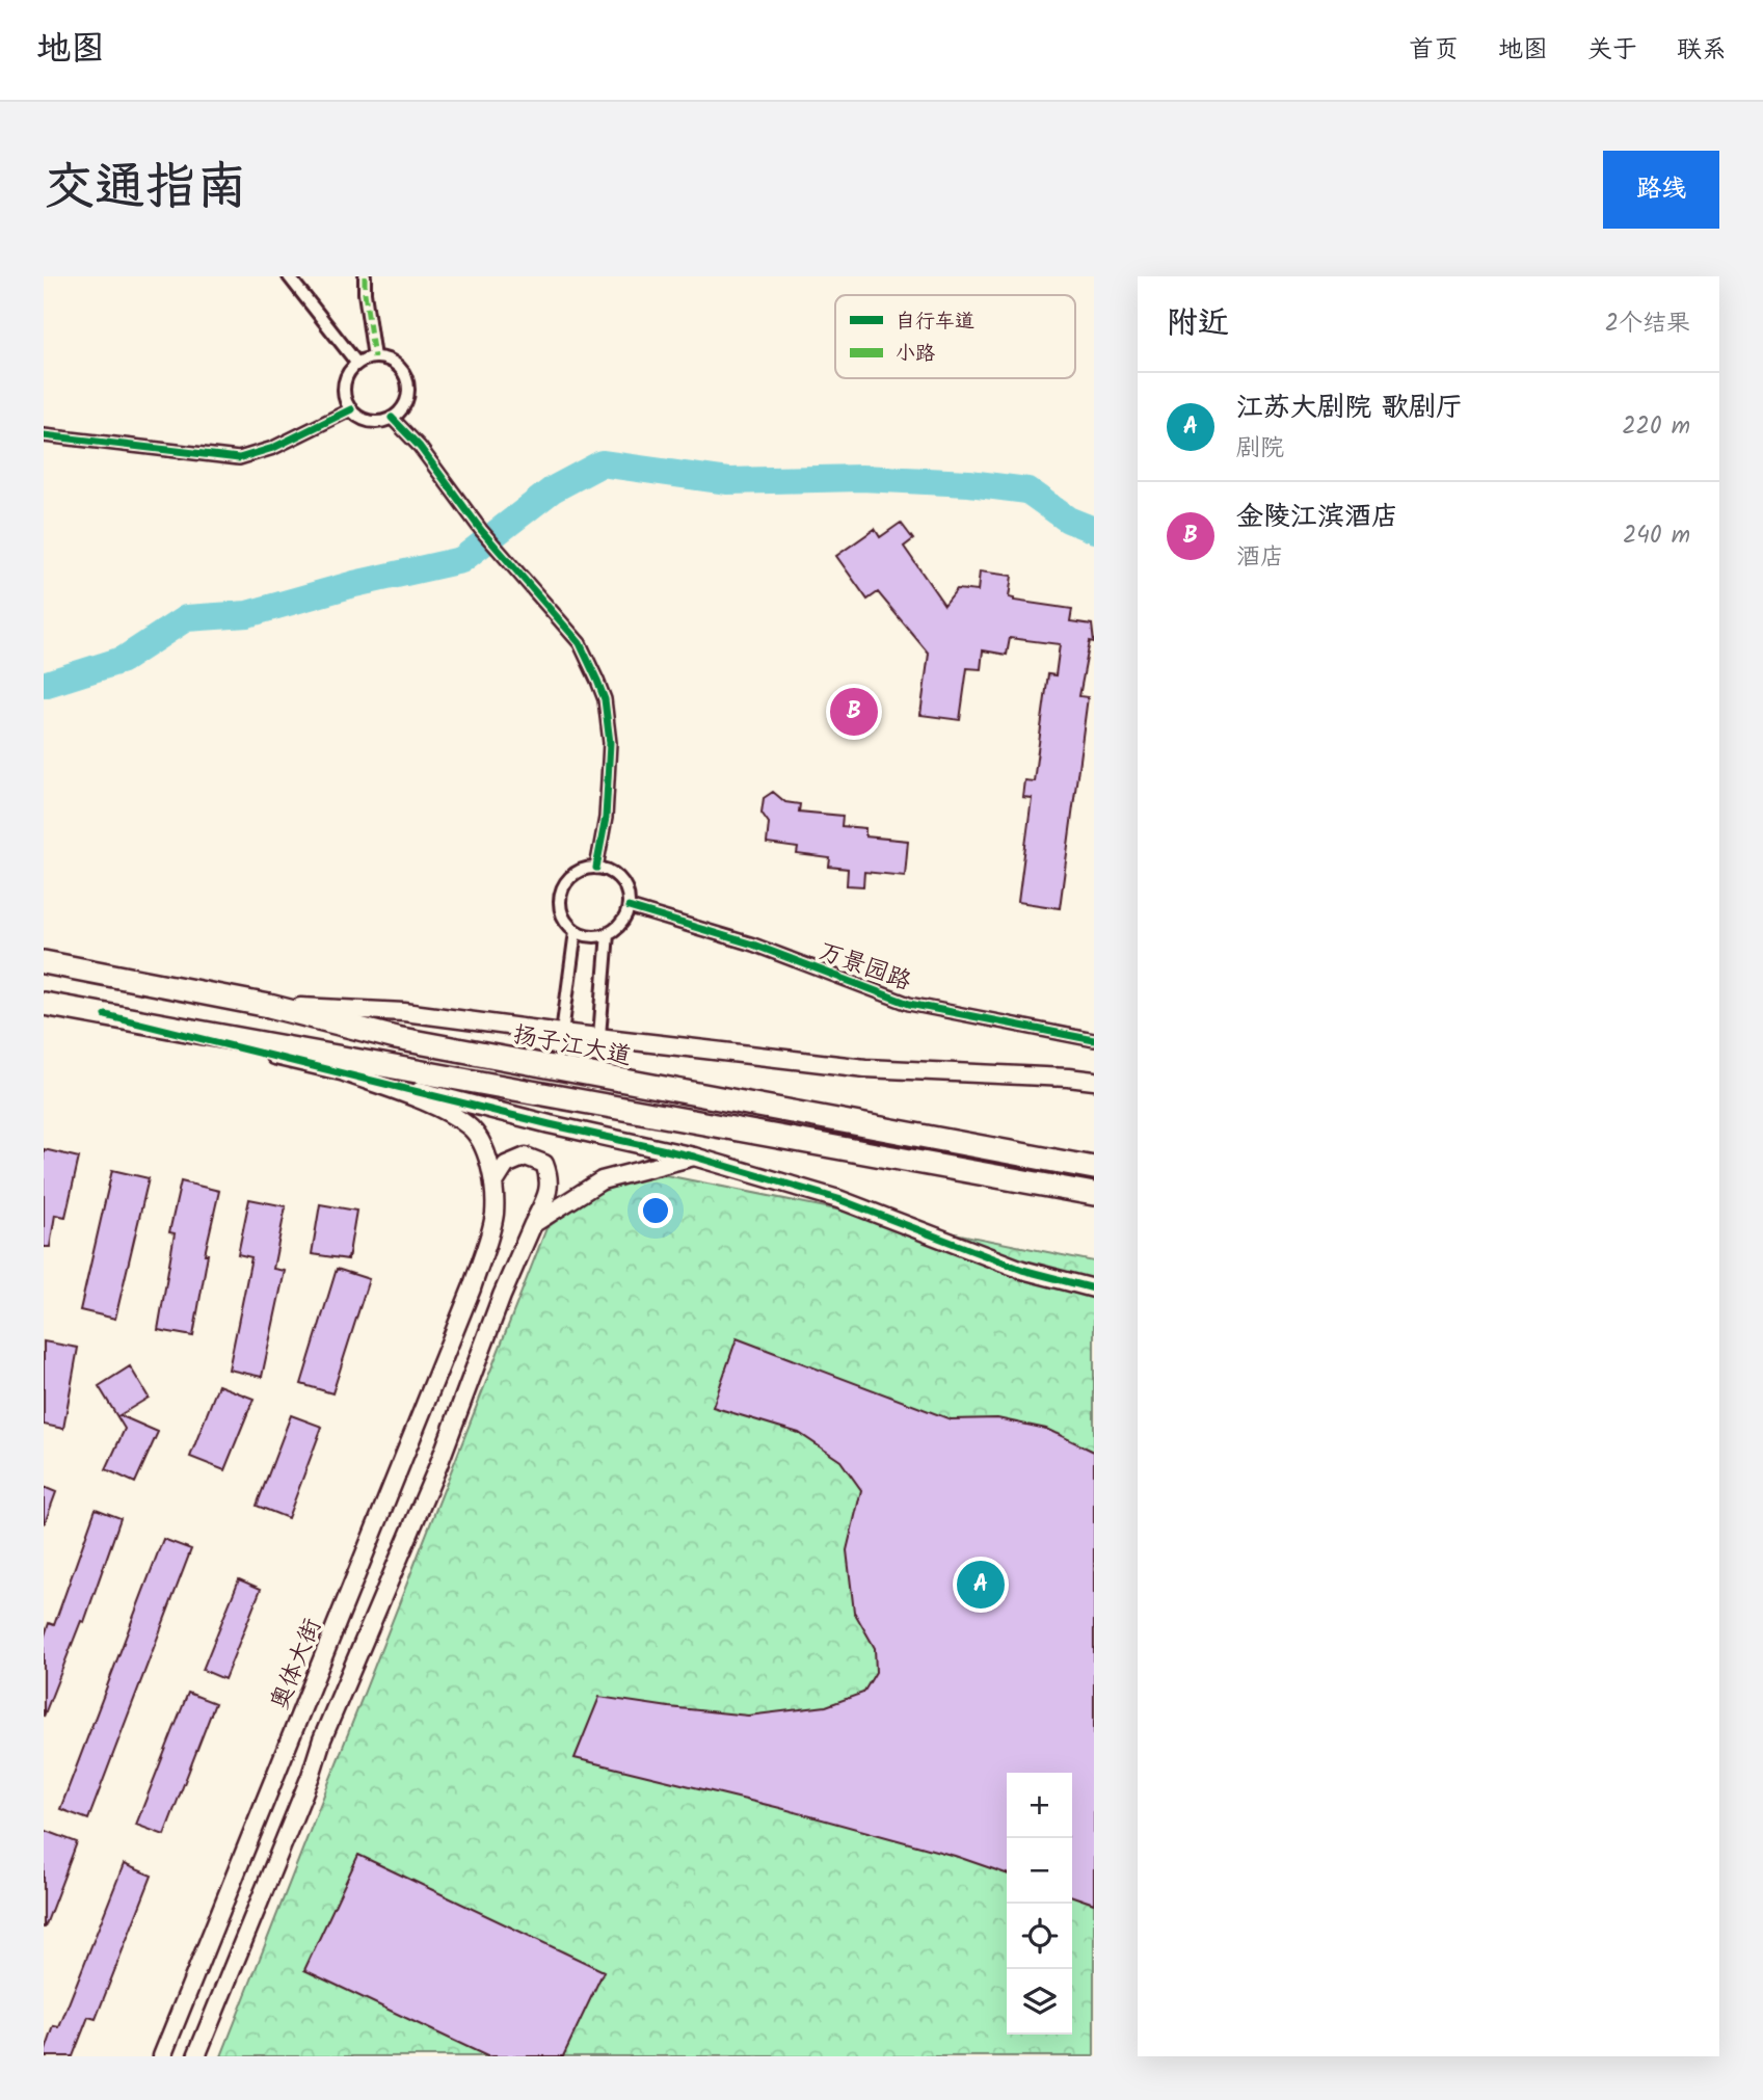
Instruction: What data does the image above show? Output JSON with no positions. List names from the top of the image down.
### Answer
{
  "streets": {
    "highway": ["扬子江大道"],
    "street": ["万景园路", "奥体大街"]
  },
  "legend": ["自行车道", "小路"],
  "page": {
    "header": "地图",
    "nav": [
      "首页",
      "地图",
      "关于",
      "联系"
    ],
    "title": "交通指南",
    "buttons": "路线",
    "heading": ["附近", "2个结果"],
    "list": [
      {
        "mark": "A",
        "name": "江苏大剧院 歌剧厅",
        "note": "剧院",
        "value": "220 m"
      },
      {
        "mark": "B",
        "name": "金陵江滨酒店",
        "note": "酒店",
        "value": "240 m"
      }
    ],
    "pins": ["B", "A"],
    "map_buttons": ["+", "−"]
  }
}
